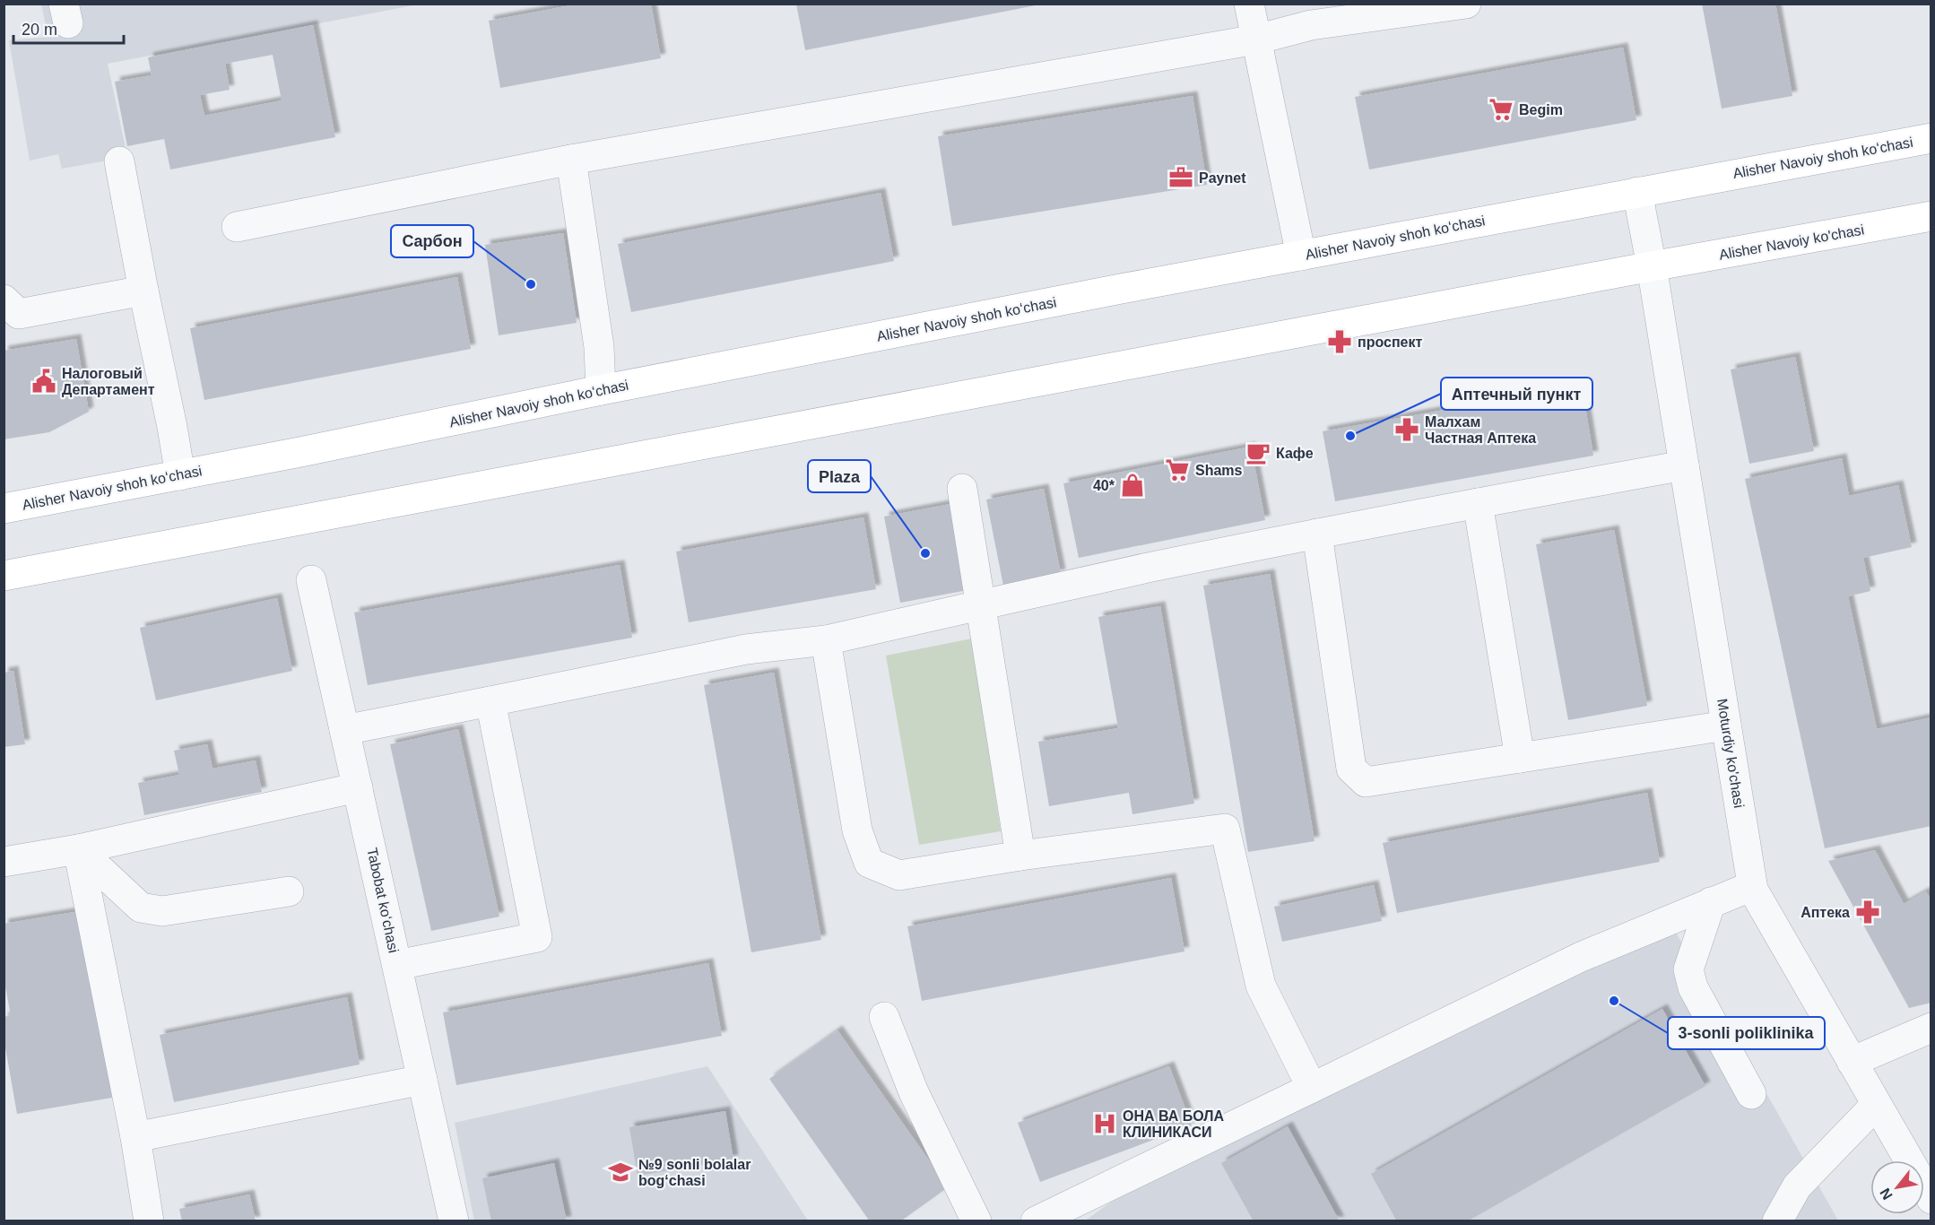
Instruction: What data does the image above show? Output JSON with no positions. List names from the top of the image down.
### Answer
{
  "streets": {
    "main road": ["Alisher Navoiy shoh koʻchasi", "Alisher Navoiy ko'chasi"],
    "street": ["Moturdiy ko'chasi", "Tabobat koʻchasi"]
  },
  "crossings": [
    ["Alisher Navoiy shoh koʻchasi", "Moturdiy ko'chasi"],
    ["Alisher Navoiy ko'chasi", "Moturdiy ko'chasi"]
  ],
  "places": {
    "supermarket": ["Begim", "Shams"],
    "office": ["Paynet"],
    "other": [
      "Сарбон",
      "Аптечный пункт",
      "Plaza",
      "3-sonli poliklinika"
    ],
    "pharmacy": ["проспект", "Малхам Частная Аптека", "Аптека"],
    "public building": ["Налоговый Департамент"],
    "cafe": ["Кафе"],
    "shop": ["40*"],
    "hospital": ["ОНА ВА БОЛА КЛИНИКАСИ"],
    "school or university": ["№9 sonli bolalar bog‘chasi"]
  },
  "scale_bar": "20 m",
  "north": "bottom left"
}
